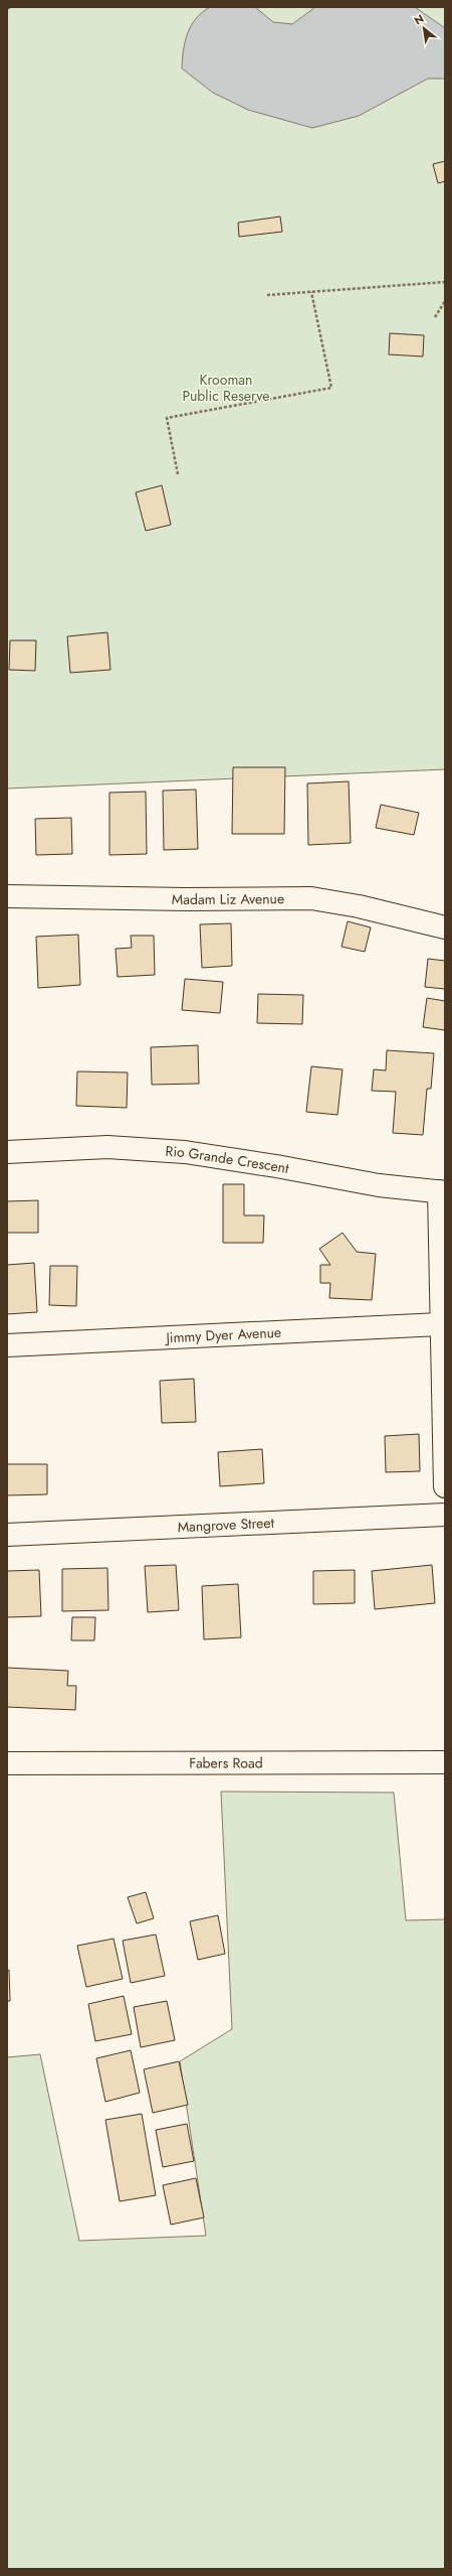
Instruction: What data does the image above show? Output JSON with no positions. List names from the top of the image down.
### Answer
{
  "streets": {
    "street": [
      "Madam Liz Avenue",
      "Rio Grande Crescent",
      "Jimmy Dyer Avenue",
      "Mangrove Street",
      "Fabers Road"
    ]
  },
  "parks": ["Krooman Public Reserve"],
  "north": "top left"
}
